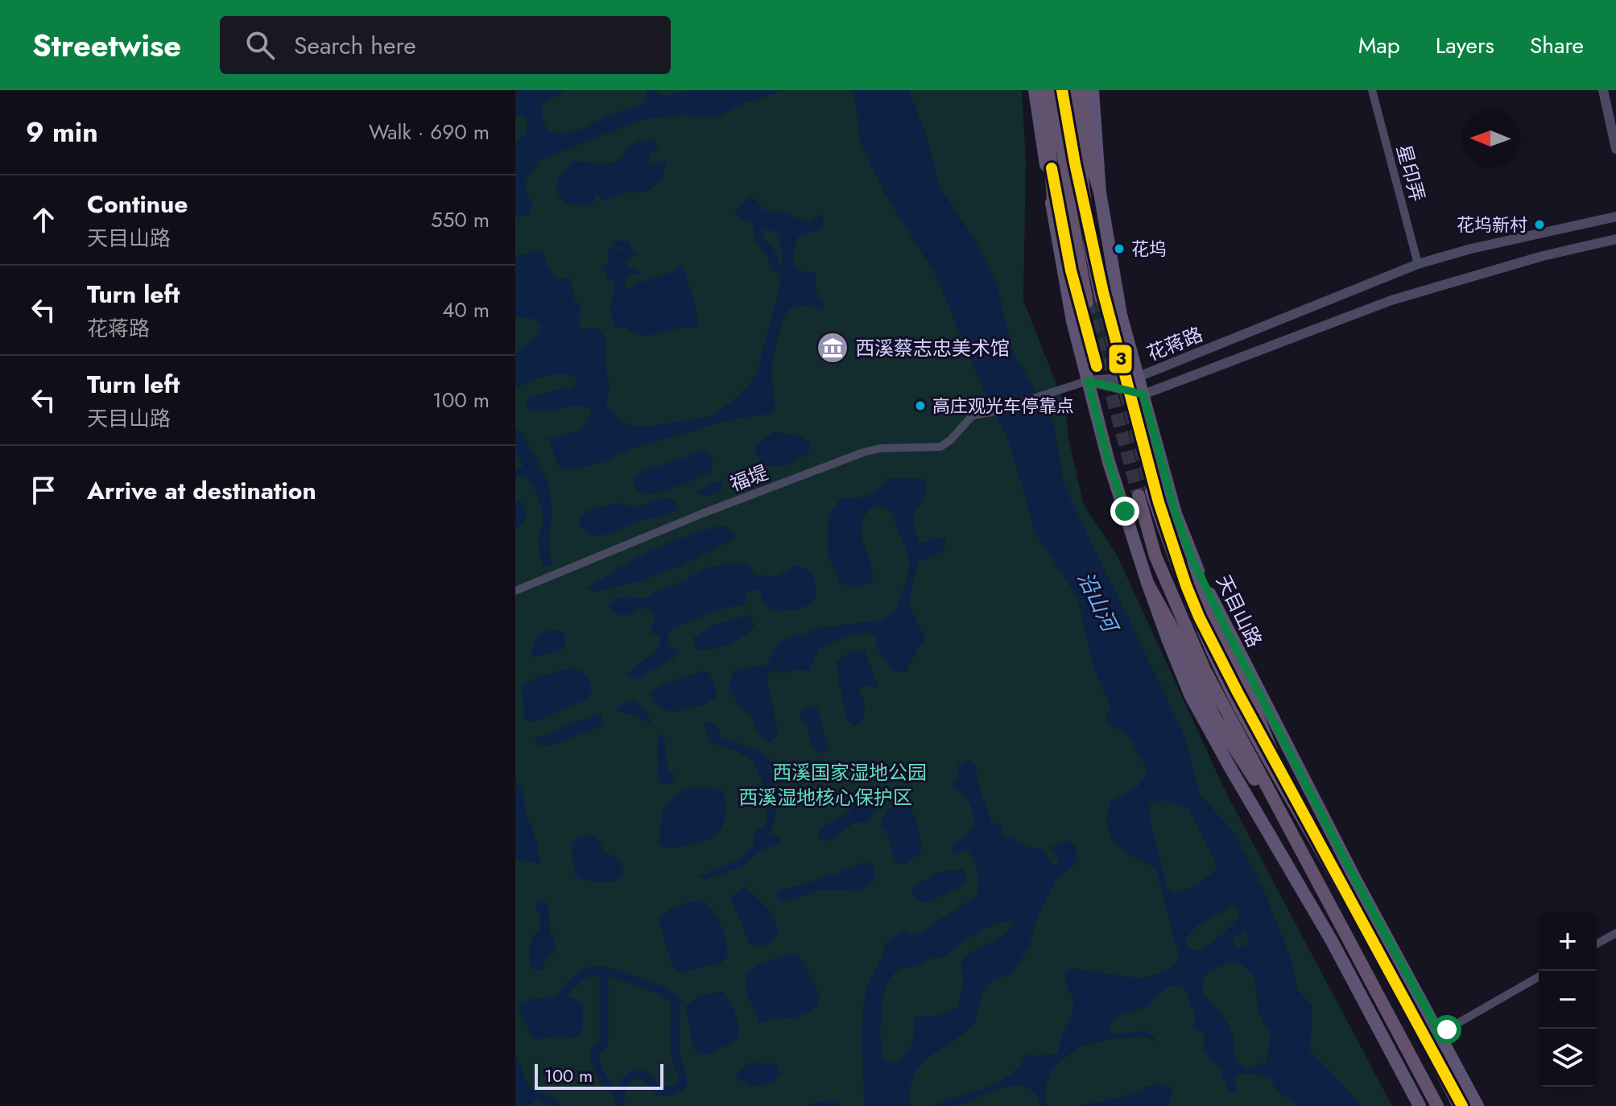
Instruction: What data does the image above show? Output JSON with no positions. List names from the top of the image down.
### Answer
{
  "streets": {
    "main road": ["天目山路"],
    "street": ["星印弄", "花蒋路", "福堤"]
  },
  "crossings": [
    ["星印弄", "花蒋路"],
    ["花蒋路", "福堤"],
    ["花蒋路", "天目山路"]
  ],
  "water": ["沿山河"],
  "parks": ["西溪国家湿地公园", "西溪湿地核心保护区"],
  "places": {
    "other": ["花坞新村", "花坞", "高庄观光车停靠点"],
    "museum": ["西溪蔡志忠美术馆"]
  },
  "lines": ["transit line 3"],
  "scale_bar": "100 m",
  "north": "left",
  "page": {
    "header": "Streetwise",
    "search": "Search here",
    "nav": ["Map", "Layers", "Share"],
    "heading": ["9 min", "Walk · 690 m"],
    "list": [
      ["Continue", "天目山路", "550 m"],
      ["Turn left", "花蒋路", "40 m"],
      ["Turn left", "天目山路", "100 m"],
      "Arrive at destination"
    ],
    "map_buttons": ["+", "−"],
    "scale": "100 m"
  }
}
